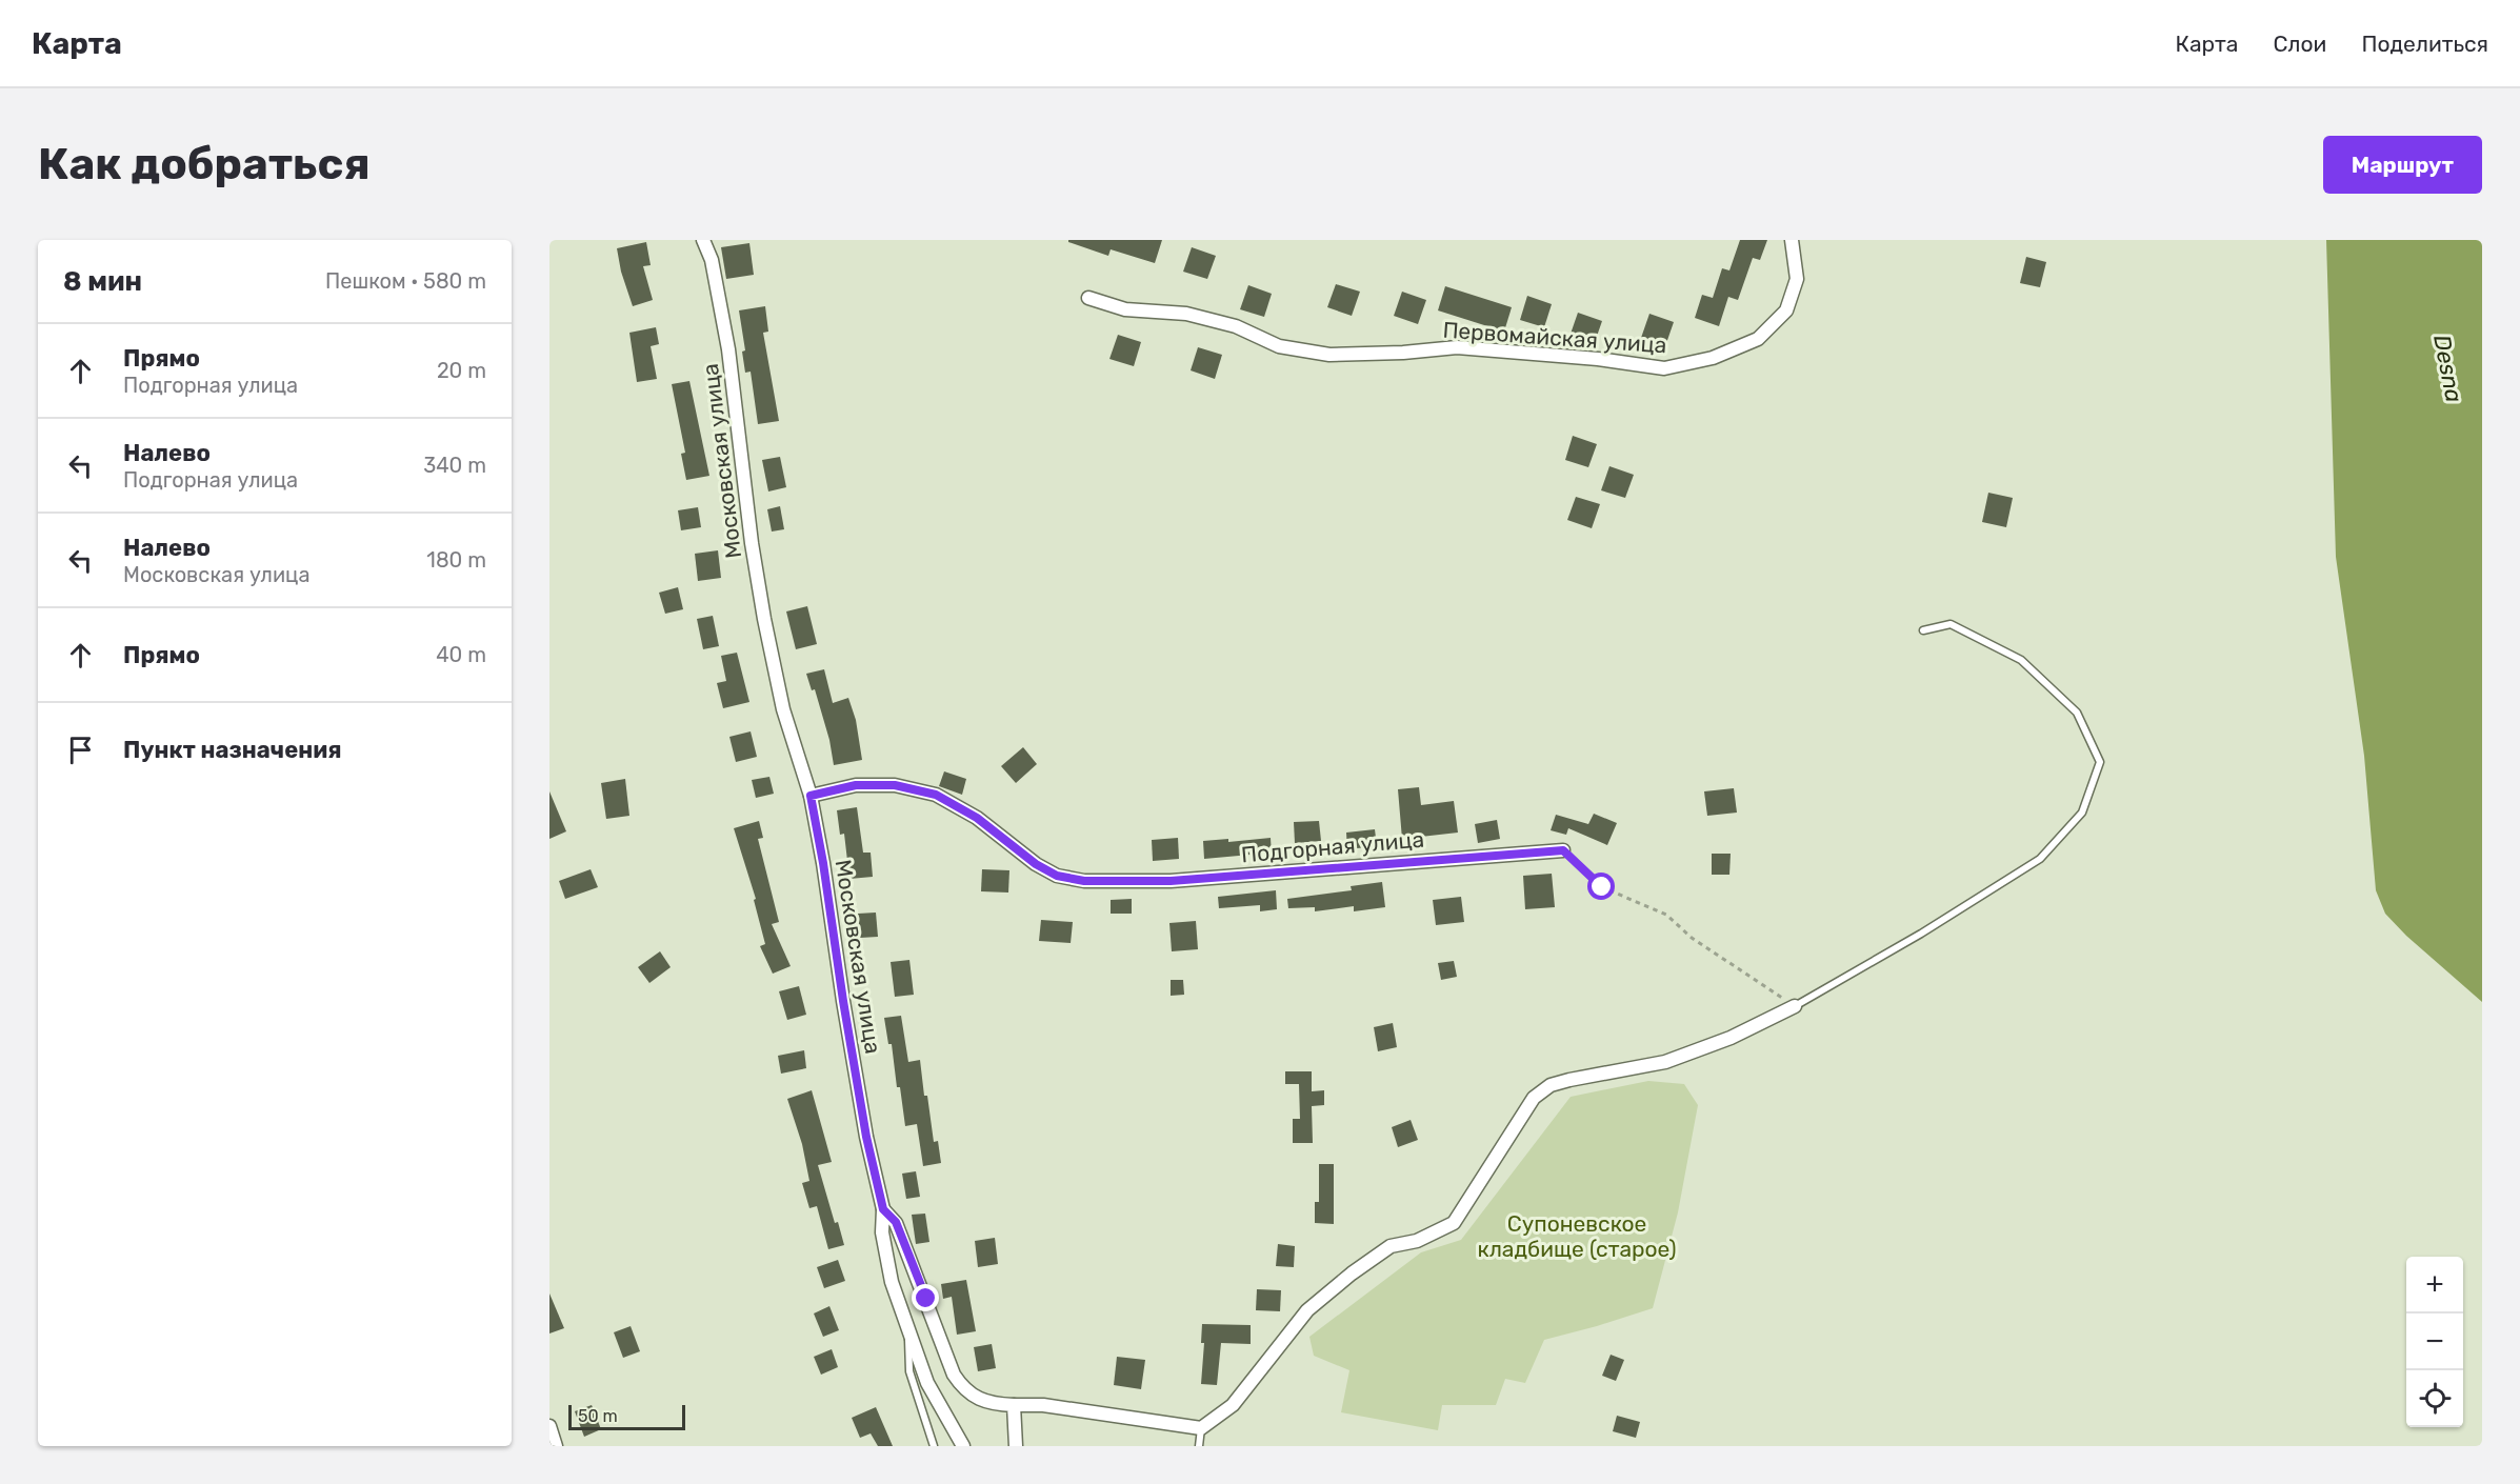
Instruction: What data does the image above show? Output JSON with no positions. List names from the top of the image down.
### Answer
{
  "streets": {
    "street": ["Первомайская улица", "Московская улица", "Подгорная улица"]
  },
  "crossings": [
    ["Московская улица", "Подгорная улица"]
  ],
  "water": ["Desna"],
  "parks": ["Супоневское кладбище (старое)"],
  "scale_bar": "50 m",
  "page": {
    "header": "Карта",
    "nav": ["Карта", "Слои", "Поделиться"],
    "buttons": "Маршрут",
    "title": "Как добраться",
    "heading": ["8 мин", "Пешком · 580 m"],
    "list": [
      ["Прямо", "Подгорная улица", "20 m"],
      ["Налево", "Подгорная улица", "340 m"],
      ["Налево", "Московская улица", "180 m"],
      ["Прямо", "40 m"],
      "Пункт назначения"
    ],
    "map_buttons": ["+", "−"],
    "scale": "50 m"
  }
}
